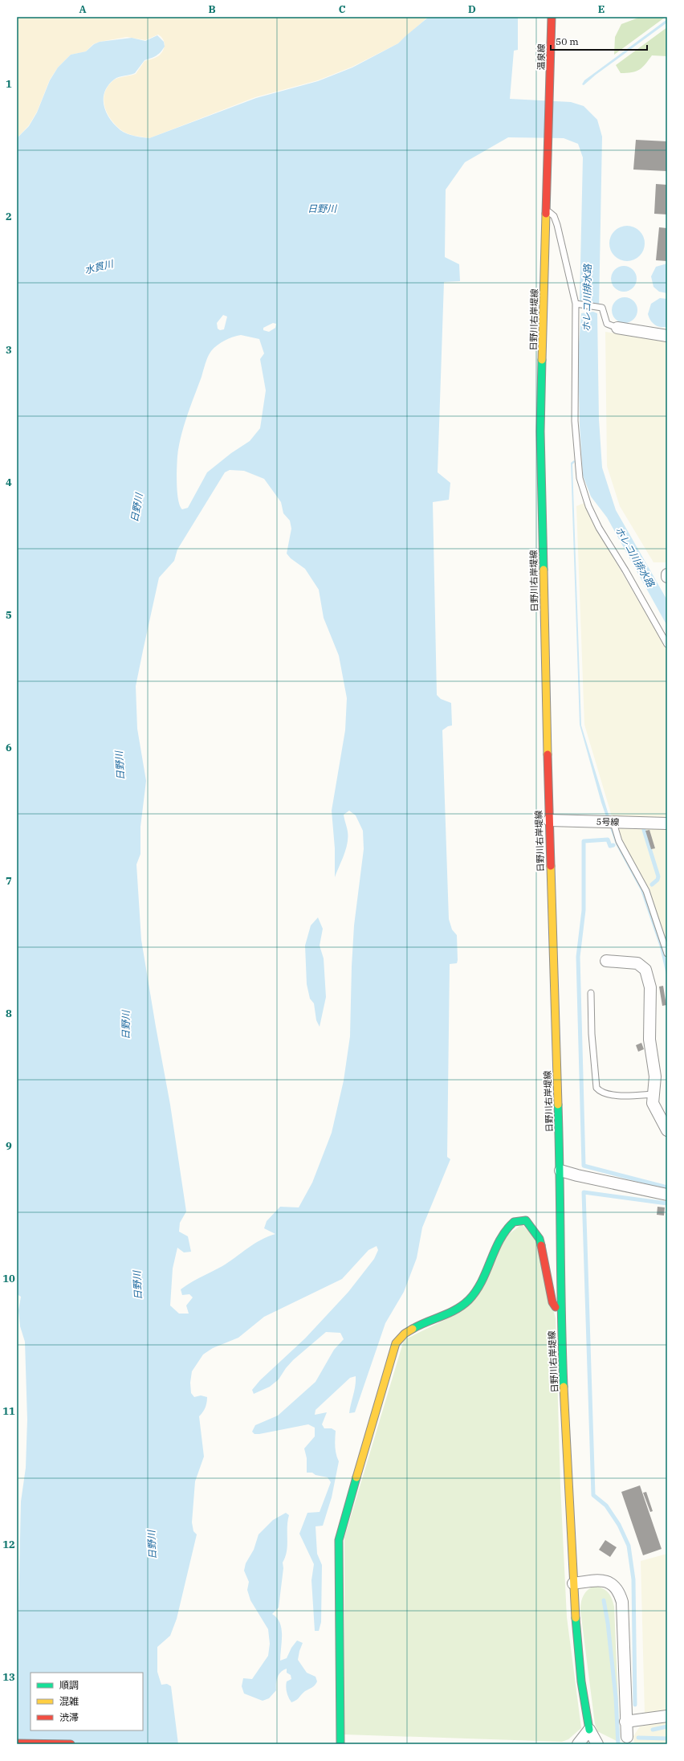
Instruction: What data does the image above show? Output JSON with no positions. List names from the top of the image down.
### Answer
{
  "streets": {
    "main road": ["温泉線", "日野川右岸堤線"],
    "street": ["5号線"]
  },
  "crossings": [
    ["温泉線", "日野川右岸堤線"],
    ["日野川右岸堤線", "5号線"]
  ],
  "water": ["日野川", "水貫川", "ホレコ川排水路"],
  "legend": ["順調", "混雑", "渋滞"],
  "scale_bar": "50 m",
  "grid": {
    "columns": [
      "A",
      "B",
      "C",
      "D",
      "E"
    ],
    "rows": [
      "1",
      "2",
      "3",
      "4",
      "5",
      "6",
      "7",
      "8",
      "9",
      "10",
      "11",
      "12",
      "13"
    ]
  }
}
